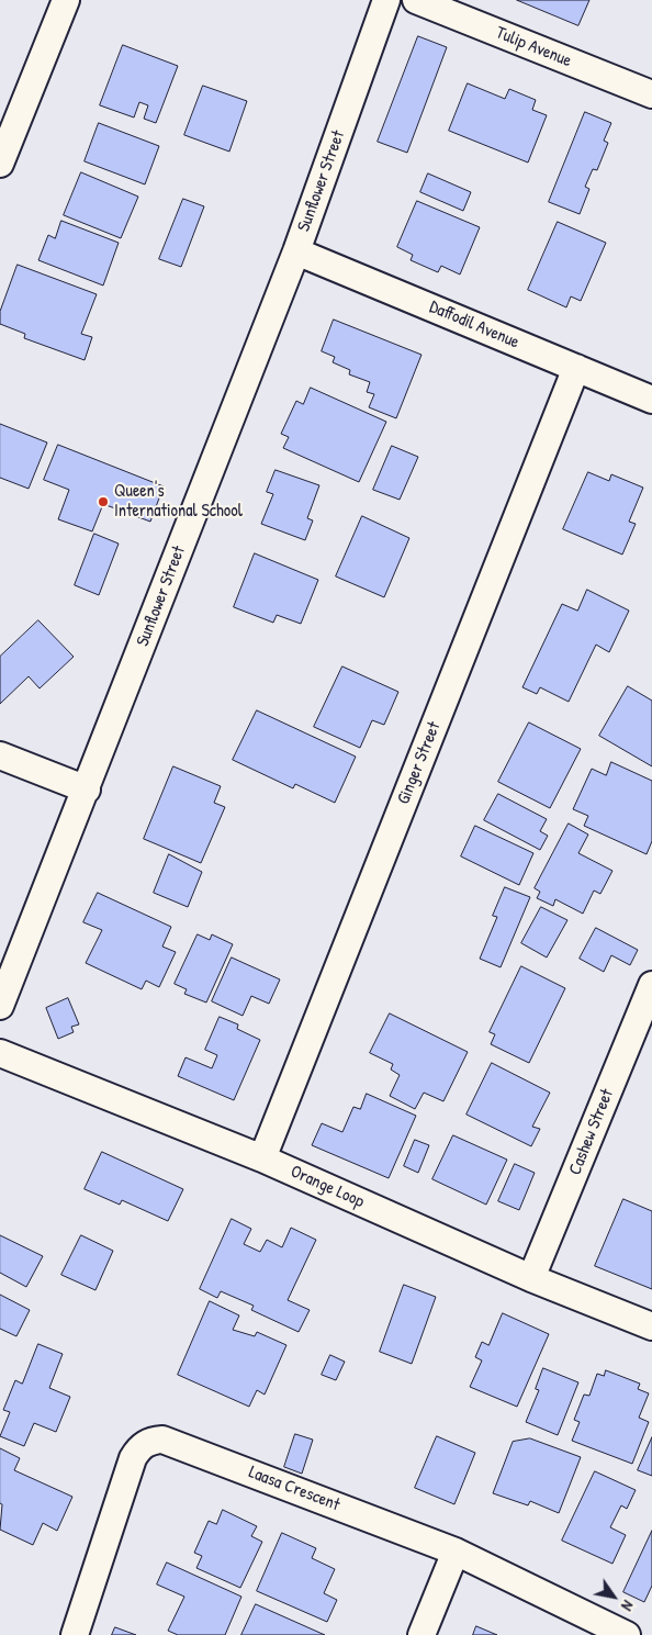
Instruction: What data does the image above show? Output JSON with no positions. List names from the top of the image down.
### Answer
{
  "streets": {
    "street": [
      "Tulip Avenue",
      "Sunflower Street",
      "Daffodil Avenue",
      "Ginger Street",
      "Cashew Street",
      "Orange Loop",
      "Laasa Crescent"
    ]
  },
  "crossings": [
    ["Sunflower Street", "Daffodil Avenue"],
    ["Daffodil Avenue", "Ginger Street"],
    ["Ginger Street", "Orange Loop"],
    ["Cashew Street", "Orange Loop"]
  ],
  "places": ["Queen's International School"],
  "north": "bottom right"
}
